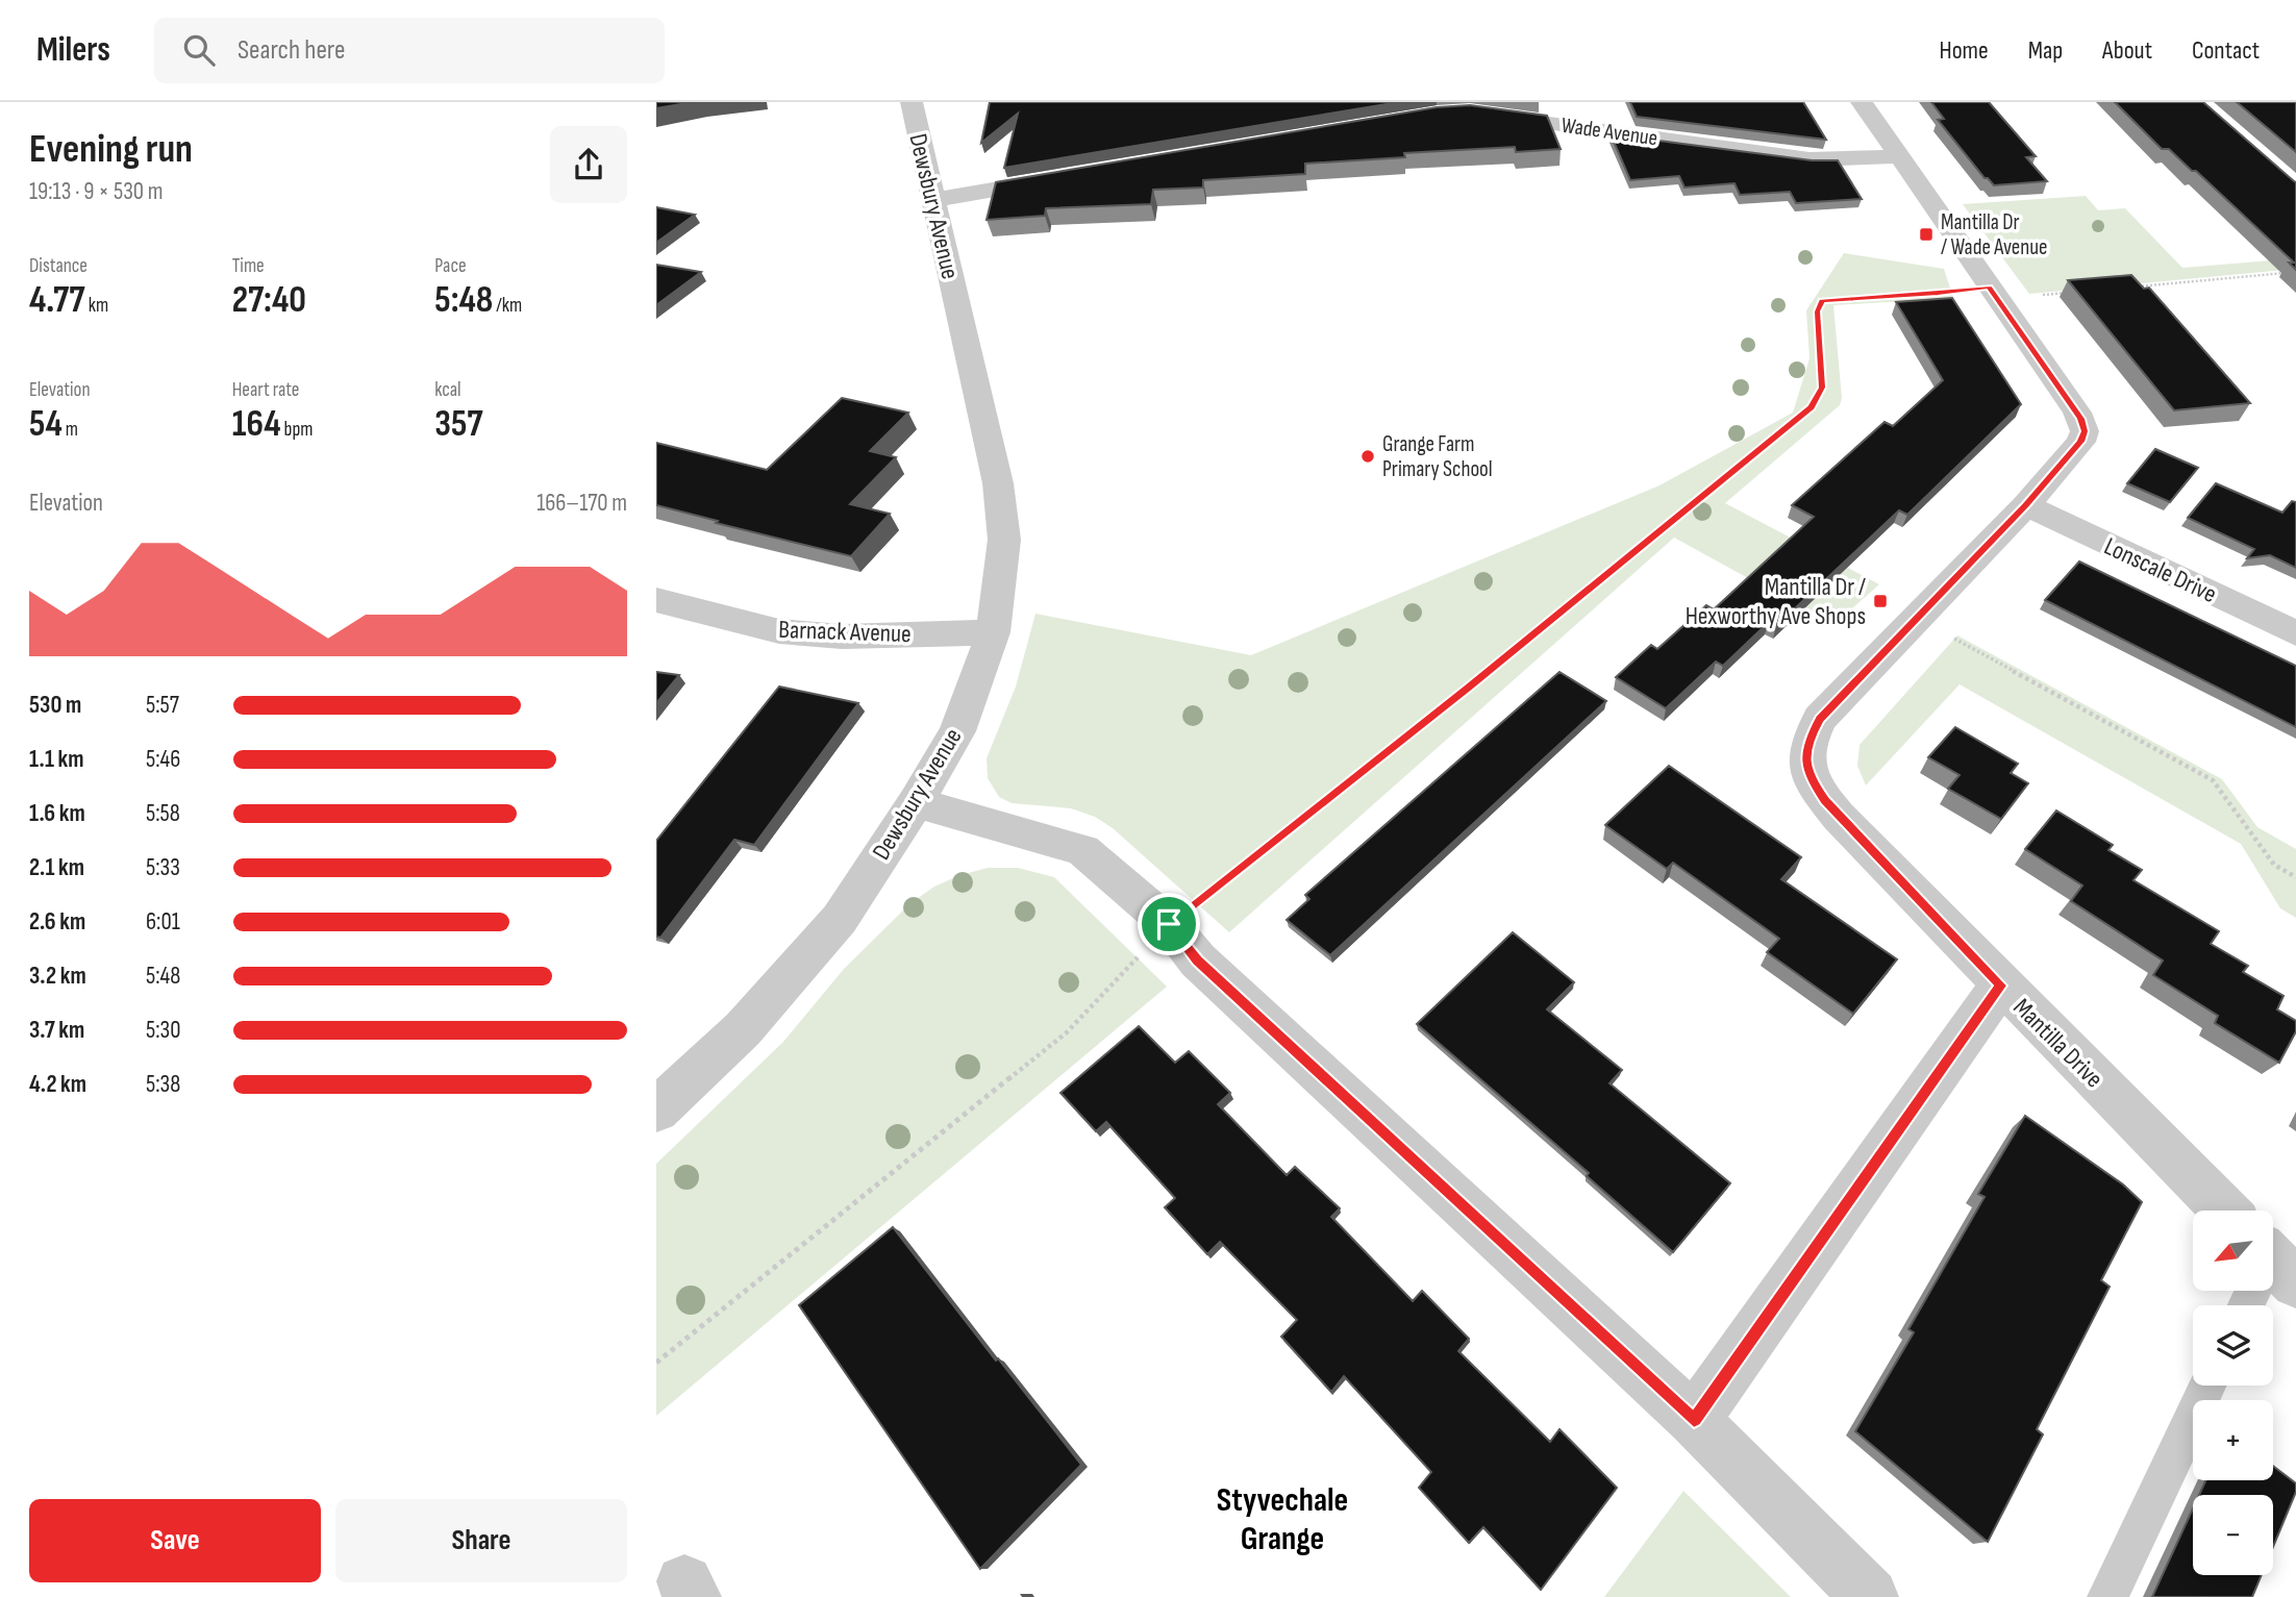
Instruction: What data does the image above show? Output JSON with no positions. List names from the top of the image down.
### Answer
{
  "streets": {
    "street": [
      "Wade Avenue",
      "Dewsbury Avenue",
      "Lonscale Drive",
      "Barnack Avenue",
      "Mantilla Drive"
    ]
  },
  "crossings": [
    ["Wade Avenue", "Mantilla Drive"],
    ["Dewsbury Avenue", "Barnack Avenue"],
    ["Lonscale Drive", "Mantilla Drive"]
  ],
  "districts": ["Styvechale Grange"],
  "places": {
    "transit": ["Mantilla Dr / Wade Avenue", "Mantilla Dr / Hexworthy Ave Shops"],
    "other": ["Grange Farm Primary School"]
  },
  "north": "bottom left",
  "page": {
    "header": "Milers",
    "search": "Search here",
    "nav": [
      "Home",
      "Map",
      "About",
      "Contact"
    ],
    "heading": ["Evening run", "19:13 · 9 × 530 m"],
    "stats": [
      ["Distance", "4.77 km"],
      ["Time", "27:40"],
      ["Pace", "5:48 /km"],
      ["Elevation", "54 m"],
      ["Heart rate", "164 bpm"],
      ["kcal", "357"]
    ],
    "chart": ["Elevation", "166–170 m"],
    "list": [
      {
        "name": "530 m",
        "note": "5:57"
      },
      {
        "name": "1.1 km",
        "note": "5:46"
      },
      {
        "name": "1.6 km",
        "note": "5:58"
      },
      {
        "name": "2.1 km",
        "note": "5:33"
      },
      {
        "name": "2.6 km",
        "note": "6:01"
      },
      {
        "name": "3.2 km",
        "note": "5:48"
      },
      {
        "name": "3.7 km",
        "note": "5:30"
      },
      {
        "name": "4.2 km",
        "note": "5:38"
      }
    ],
    "map_buttons": ["+", "−"],
    "buttons": ["Save", "Share"]
  }
}
